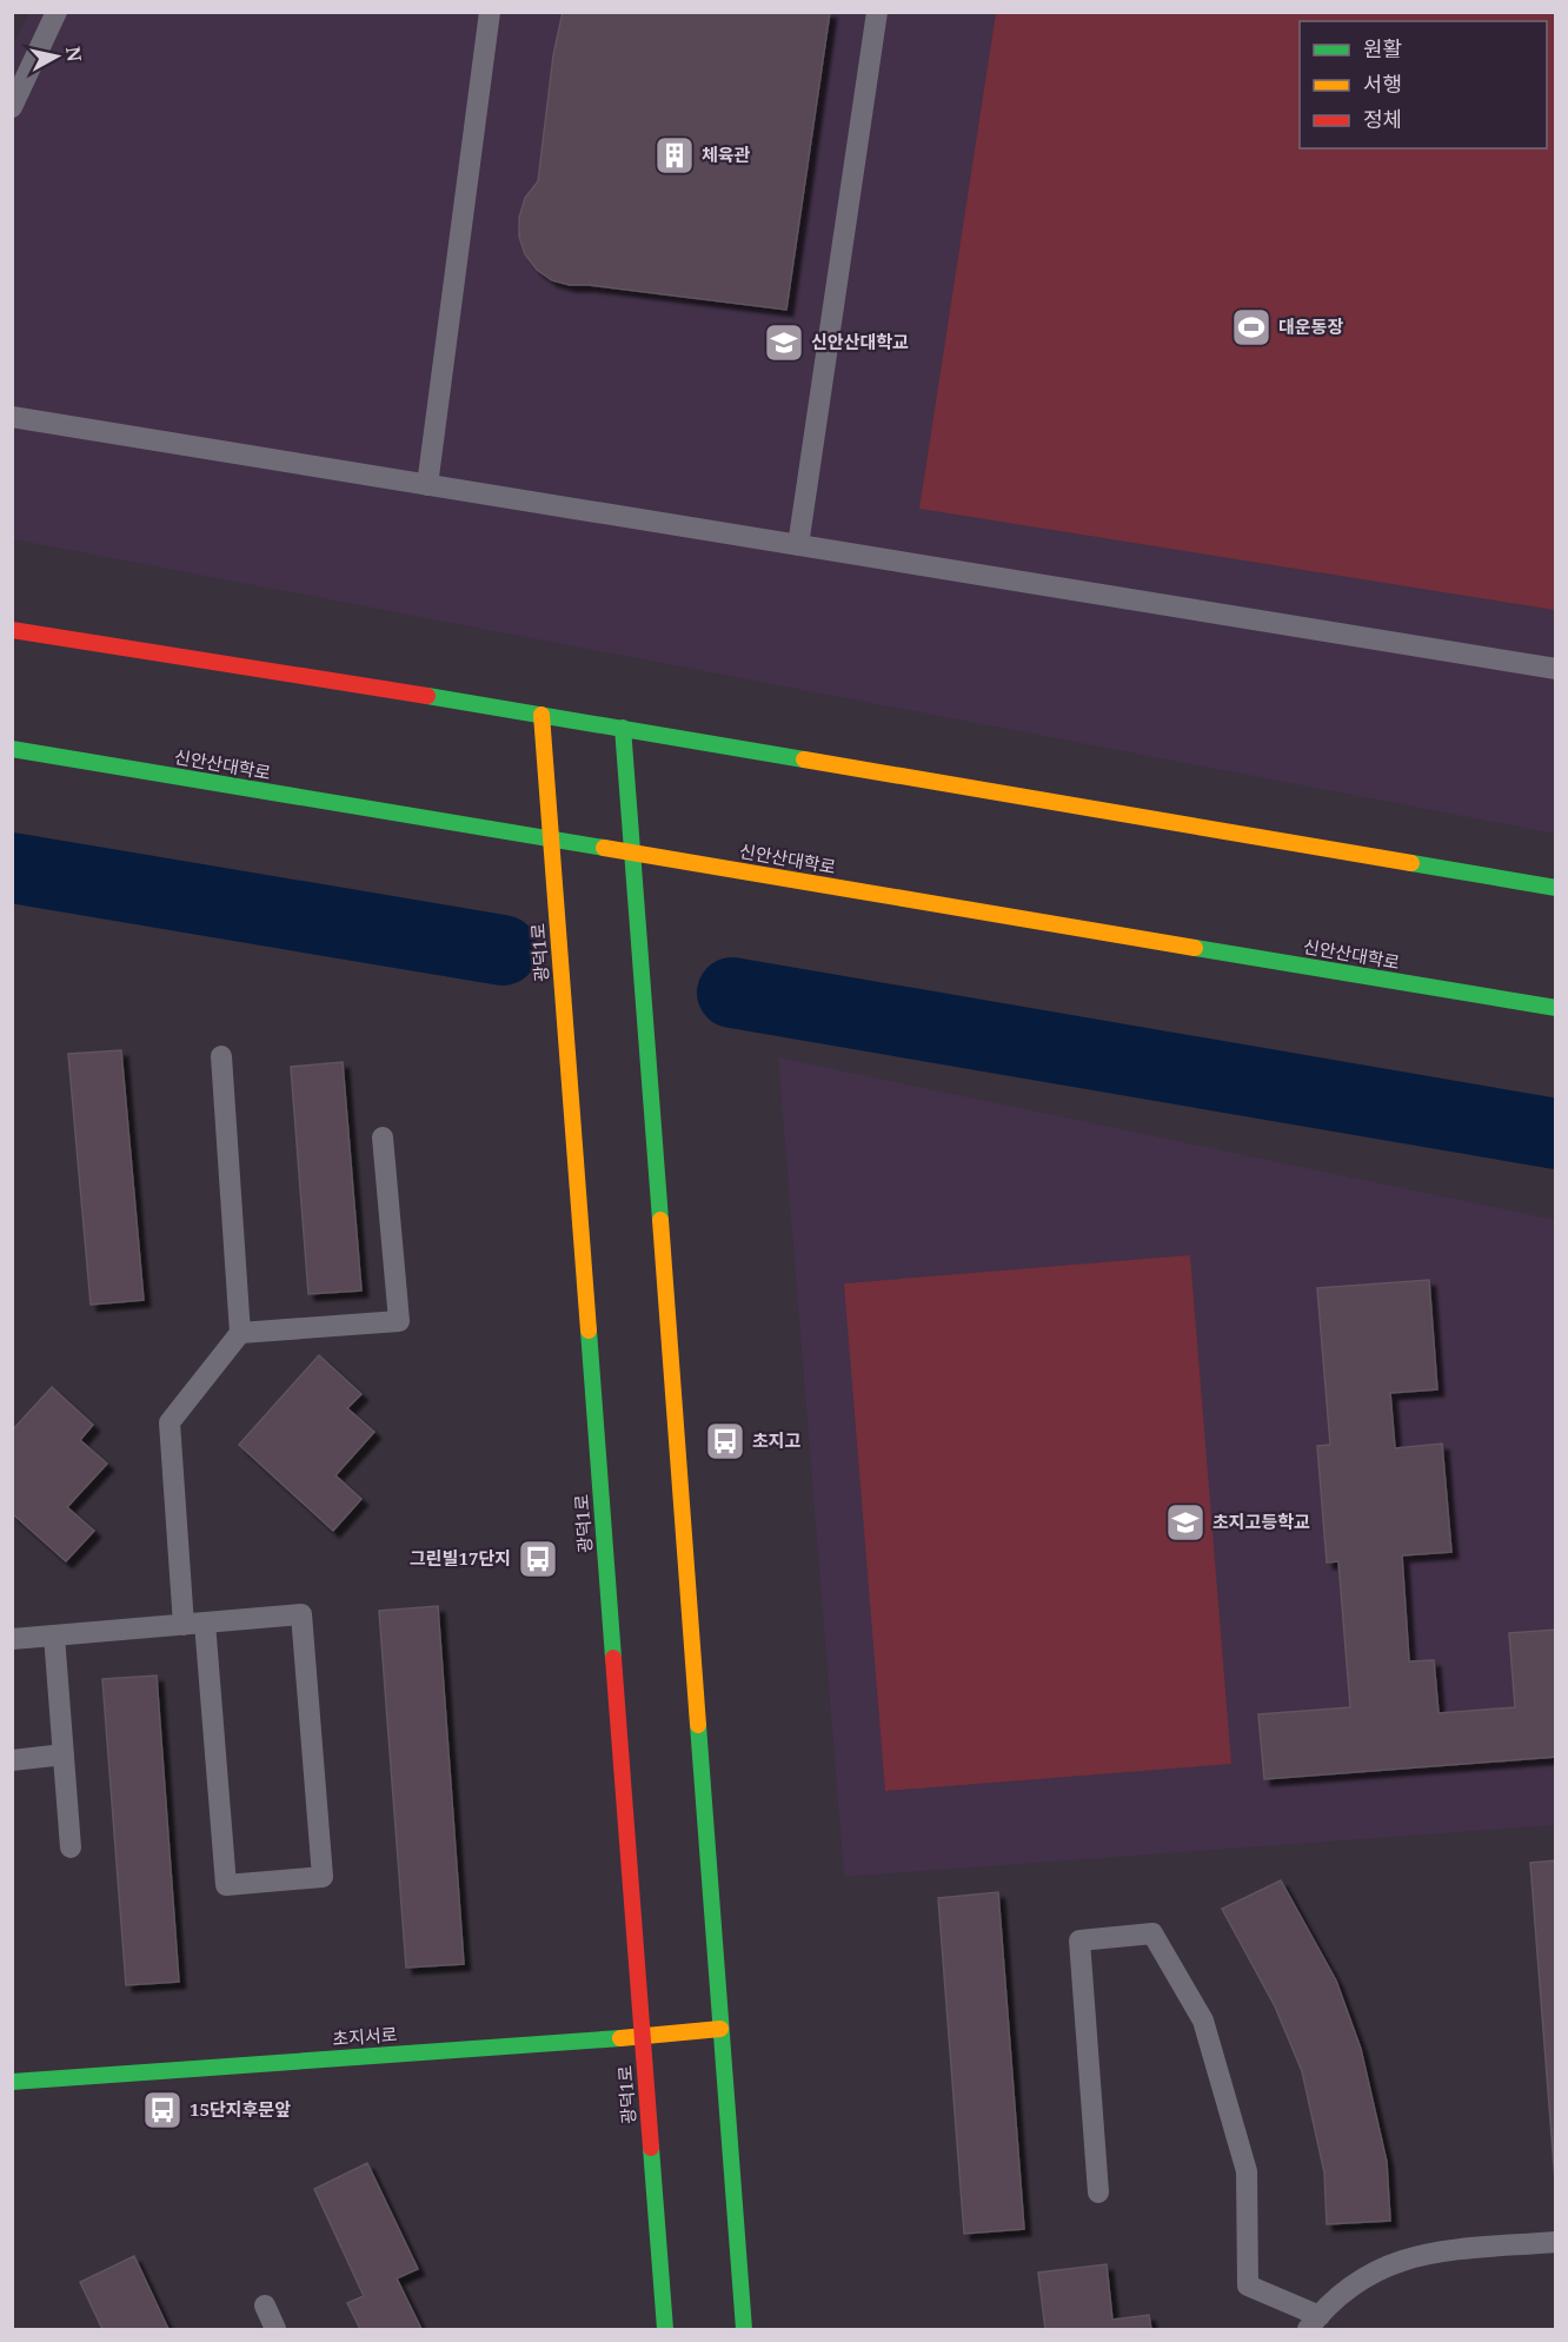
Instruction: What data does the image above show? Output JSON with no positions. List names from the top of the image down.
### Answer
{
  "streets": {
    "street": ["신안산대학로", "광덕1로", "초지서로"]
  },
  "crossings": [
    ["신안산대학로", "광덕1로"],
    ["광덕1로", "초지서로"]
  ],
  "places": {
    "building": ["체육관"],
    "sports": ["대운동장"],
    "school or university": ["신안산대학교", "초지고등학교"],
    "bus stop": ["초지고", "그린빌17단지", "15단지후문앞"]
  },
  "legend": ["원활", "서행", "정체"],
  "north": "right"
}
